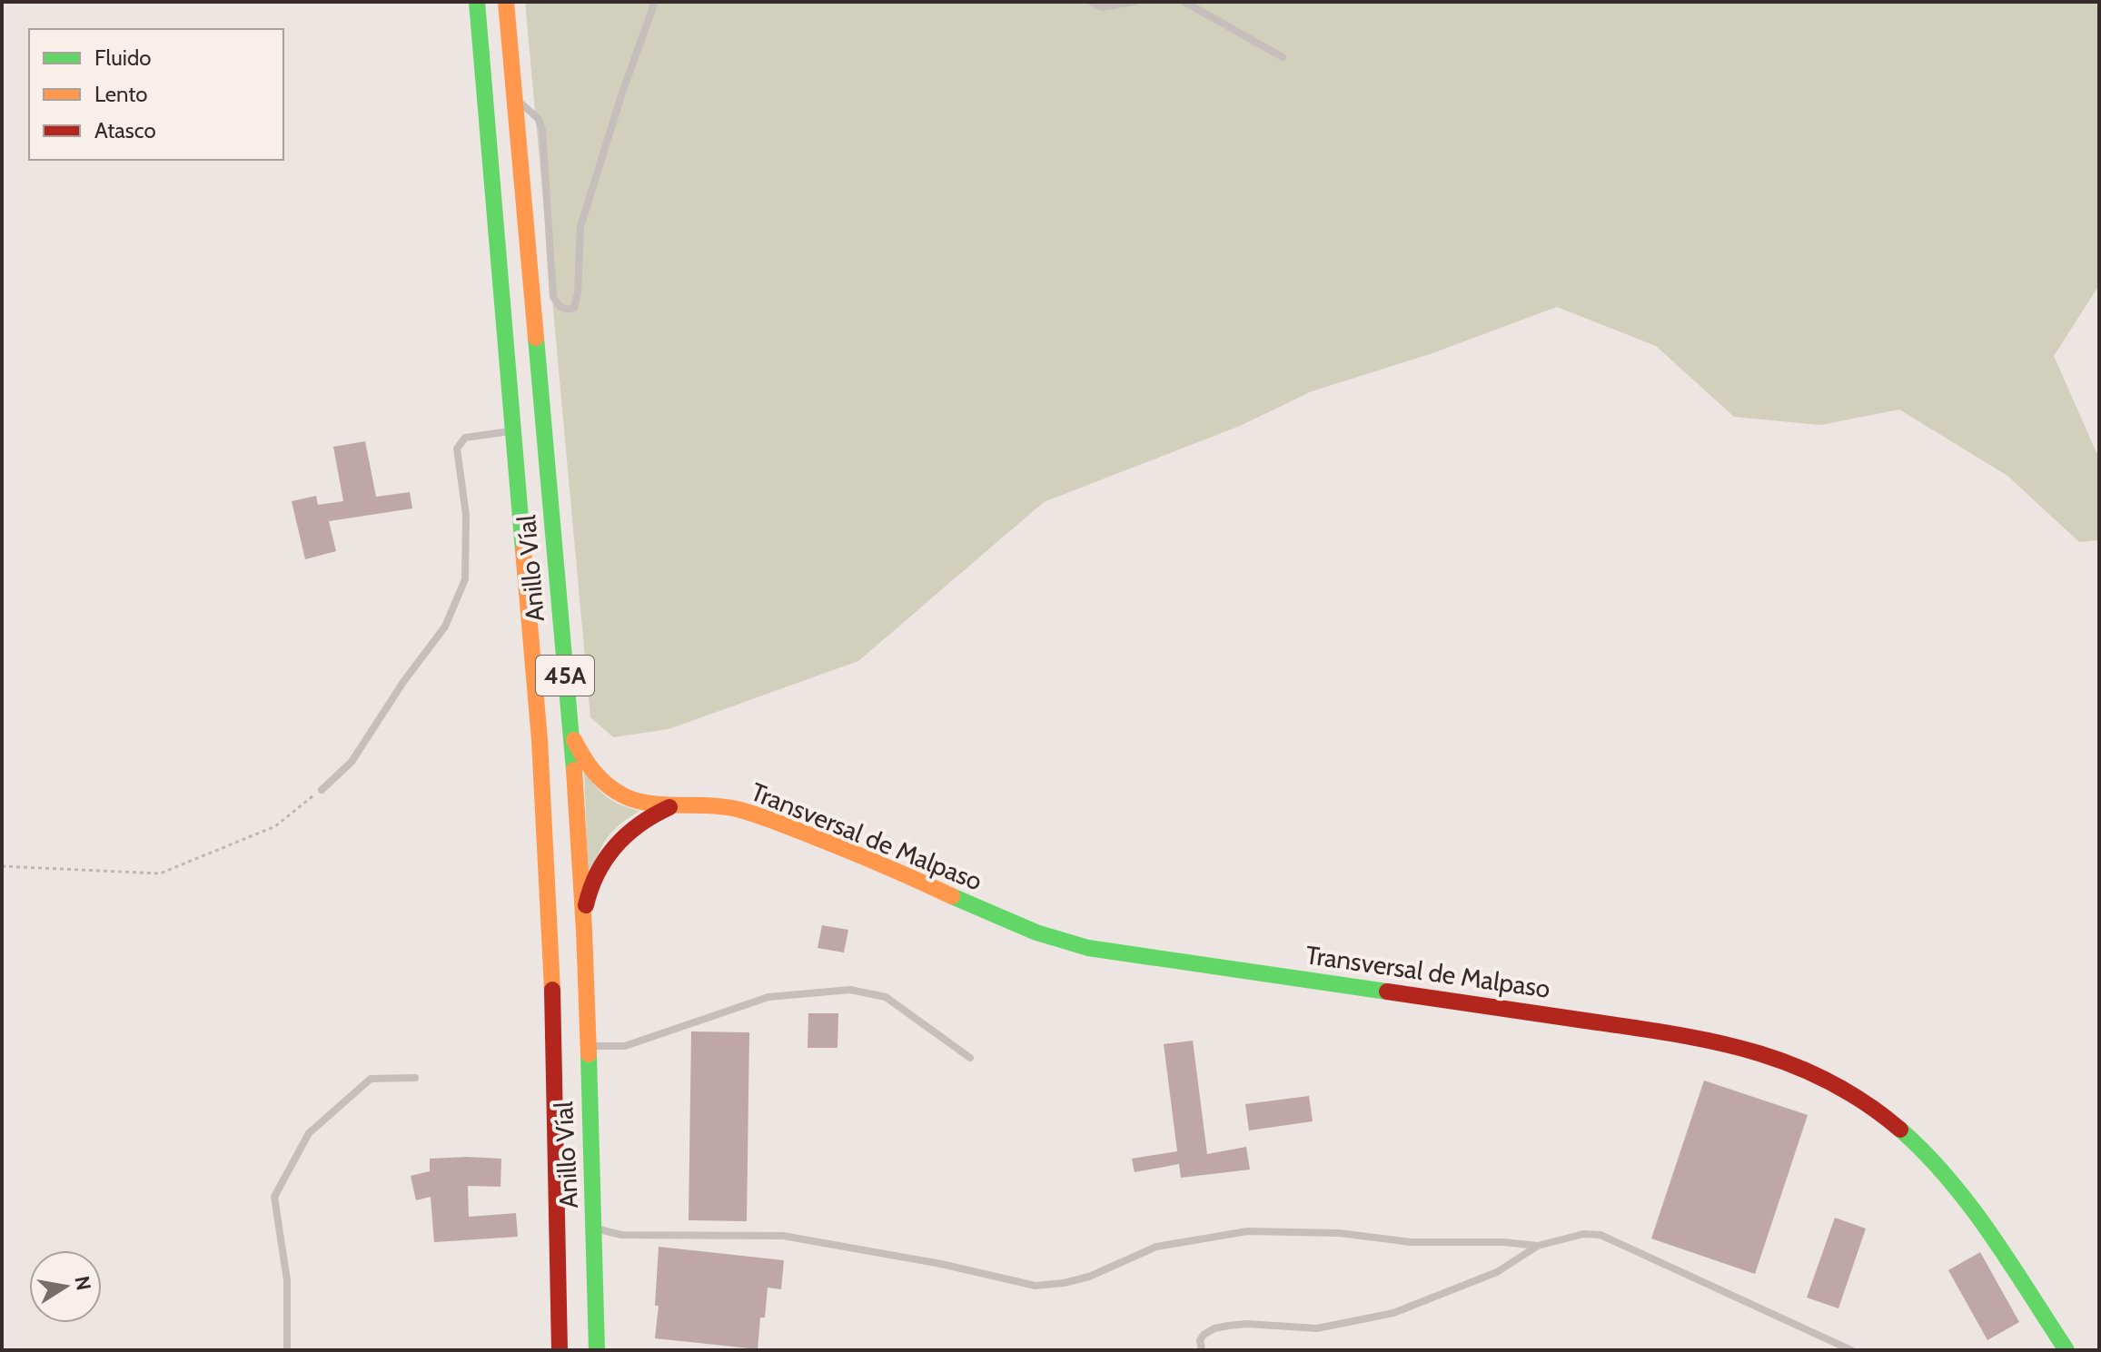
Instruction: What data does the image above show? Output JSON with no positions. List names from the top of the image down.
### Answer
{
  "streets": {
    "main road": ["Anillo Víal", "45A", "Transversal de Malpaso"]
  },
  "crossings": [
    ["Anillo Víal", "Transversal de Malpaso"]
  ],
  "legend": ["Fluido", "Lento", "Atasco"],
  "north": "right"
}
